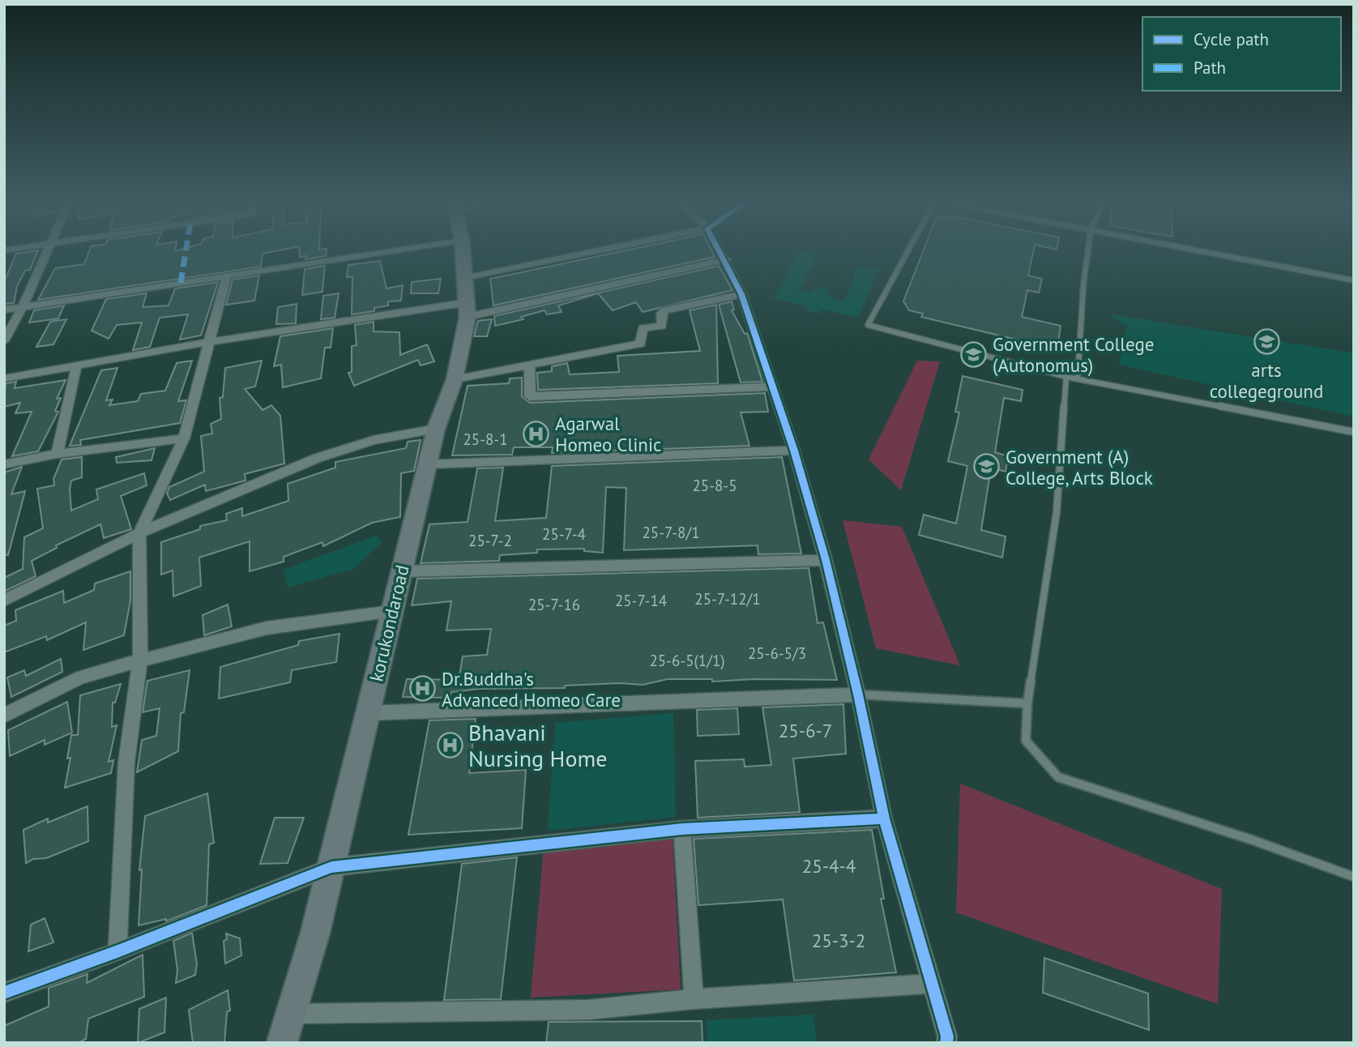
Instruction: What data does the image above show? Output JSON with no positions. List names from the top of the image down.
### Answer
{
  "streets": {
    "main road": ["korukondaroad"]
  },
  "places": {
    "school or university": ["arts collegeground", "Government College (Autonomus)", "Government (A) College, Arts Block"],
    "hospital": ["Agarwal Homeo Clinic", "Dr.Buddha's Advanced Homeo Care", "Bhavani Nursing Home"]
  },
  "house_numbers": [
    "25-8-1",
    "25-8-5",
    "25-7-8/1",
    "25-7-4",
    "25-7-2",
    "25-7-12/1",
    "25-7-14",
    "25-7-16",
    "25-6-5/3",
    "25-6-5(1/1)",
    "25-6-7",
    "25-4-4",
    "25-3-2"
  ],
  "legend": ["Cycle path", "Path"]
}
